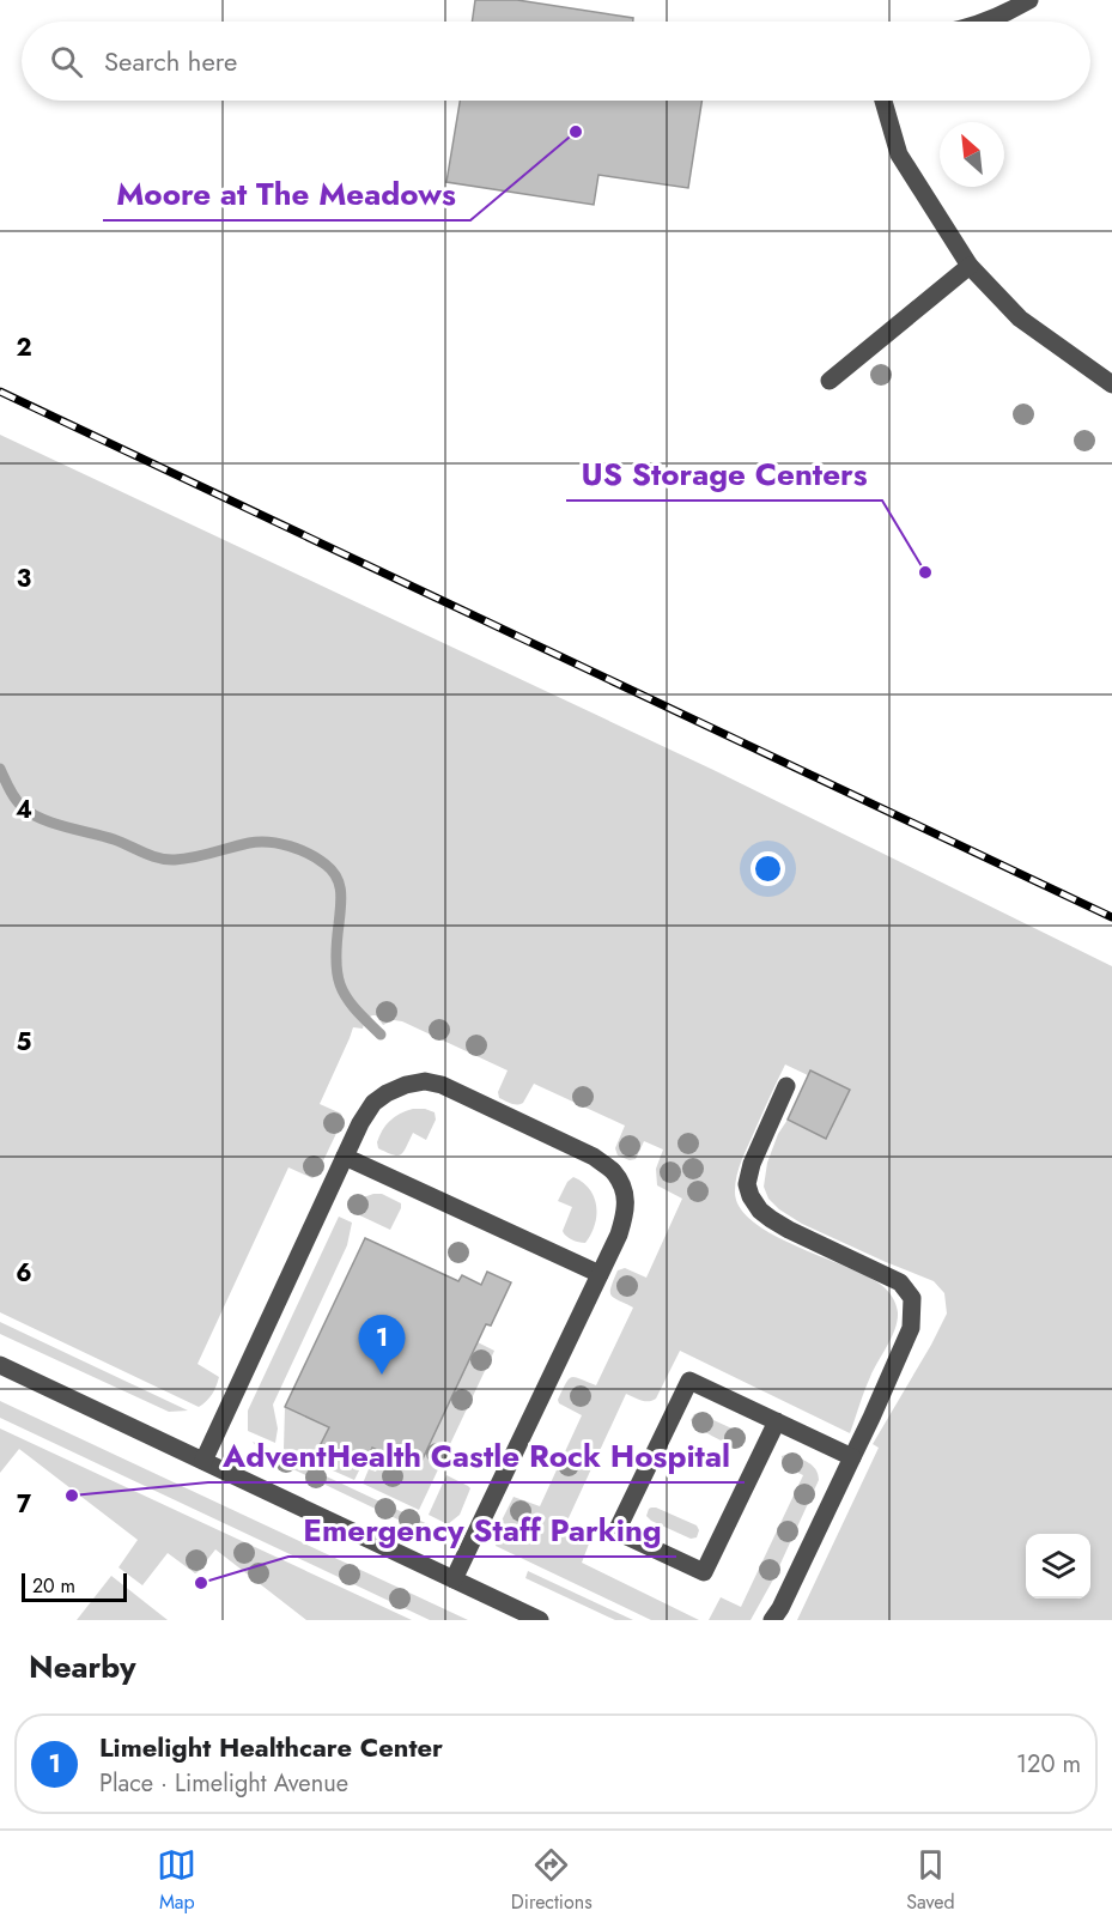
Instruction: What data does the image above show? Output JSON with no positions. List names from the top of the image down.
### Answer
{
  "places": [
    "Moore at The Meadows",
    "US Storage Centers",
    "AdventHealth Castle Rock Hospital",
    "Emergency Staff Parking"
  ],
  "scale_bar": "20 m",
  "north": "top left",
  "page": {
    "search": "Search here",
    "pins": "1",
    "scale": "20 m",
    "heading": "Nearby",
    "list": [
      {
        "mark": "1",
        "name": "Limelight Healthcare Center",
        "note": "Place · Limelight Avenue",
        "value": "120 m"
      }
    ],
    "nav": ["Map", "Directions", "Saved"]
  },
  "grid": {
    "rows": [
      "2",
      "3",
      "4",
      "5",
      "6",
      "7"
    ]
  }
}
